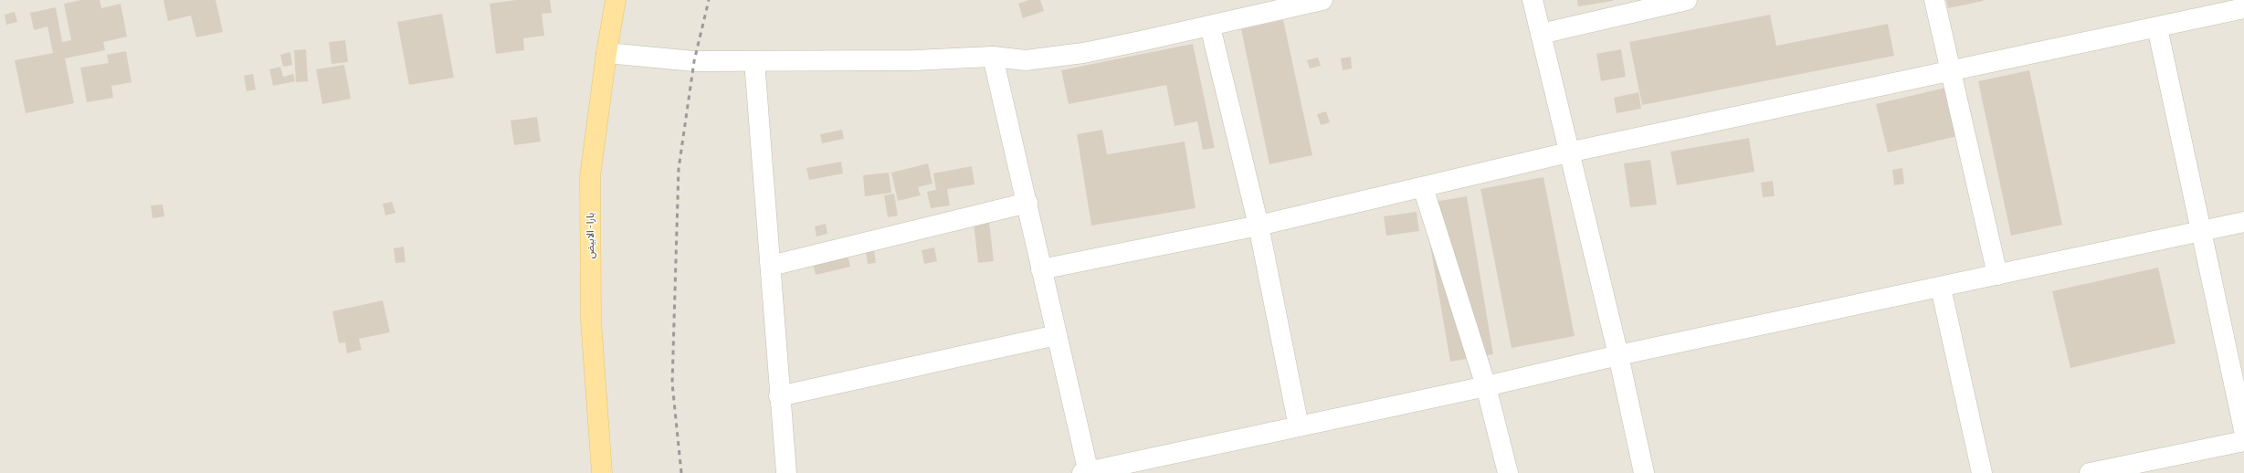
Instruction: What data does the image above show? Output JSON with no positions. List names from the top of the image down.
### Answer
{
  "streets": {
    "main road": ["بارا - الابيض"]
  }
}
